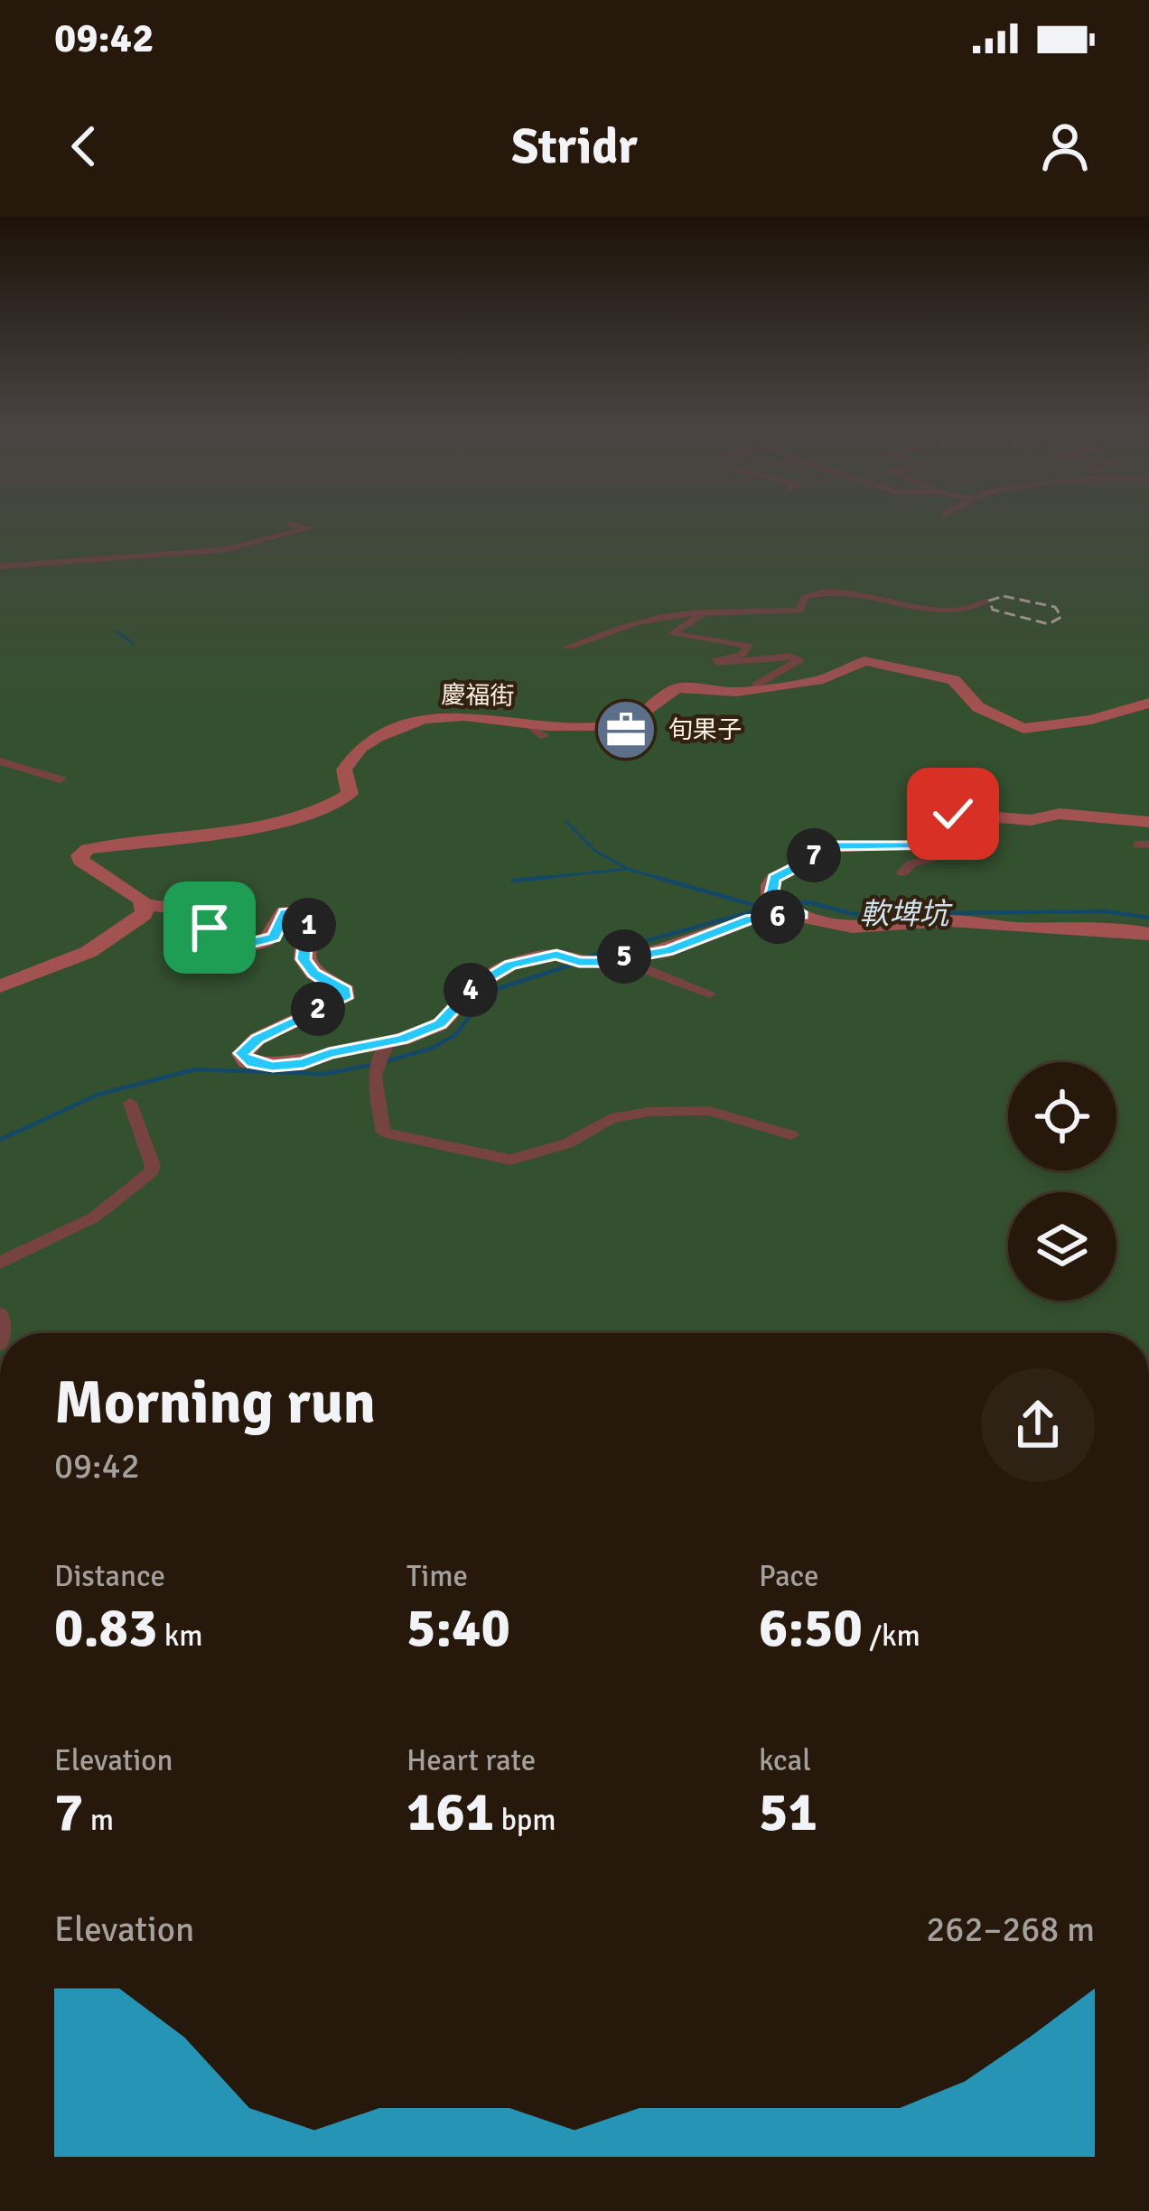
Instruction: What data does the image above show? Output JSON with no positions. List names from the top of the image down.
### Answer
{
  "streets": {
    "street": ["慶福街"]
  },
  "water": ["軟埤坑"],
  "places": {
    "office": ["旬果子"]
  },
  "page": {
    "status": "09:42",
    "header": "Stridr",
    "pins": [
      "7",
      "6",
      "1",
      "5",
      "4",
      "2"
    ],
    "heading": ["Morning run", "09:42"],
    "stats": [
      ["Distance", "0.83 km"],
      ["Time", "5:40"],
      ["Pace", "6:50 /km"],
      ["Elevation", "7 m"],
      ["Heart rate", "161 bpm"],
      ["kcal", "51"]
    ],
    "chart": ["Elevation", "262–268 m"]
  }
}
